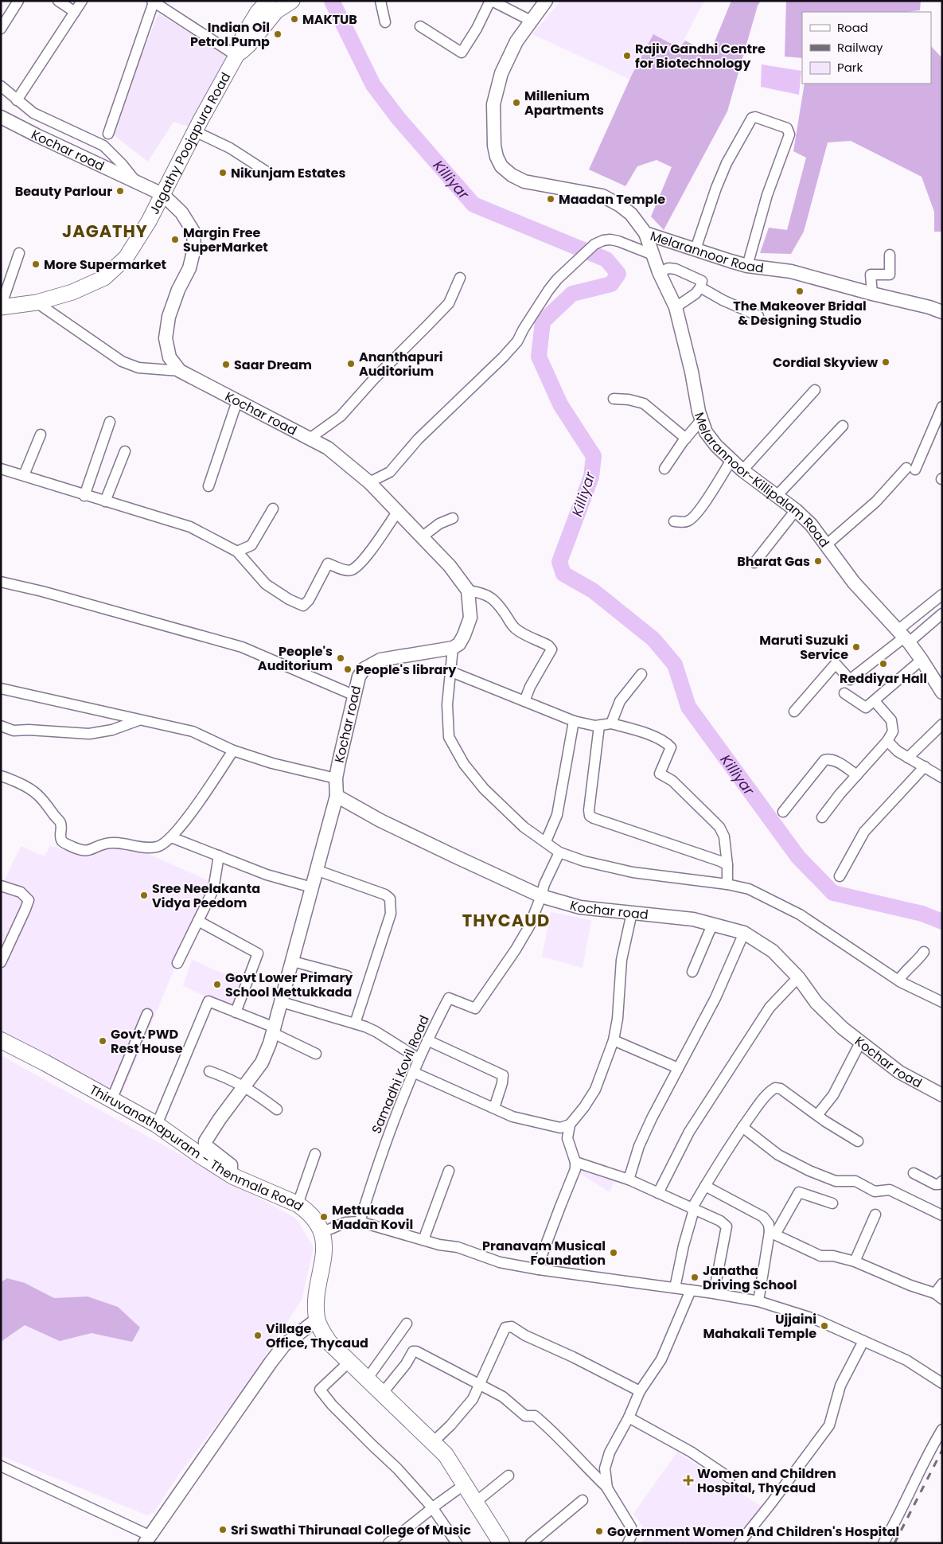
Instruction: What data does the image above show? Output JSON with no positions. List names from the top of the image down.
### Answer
{
  "streets": {
    "main road": ["Jagathy Poojapura Road", "Thiruvanathapuram - Thenmala Road"],
    "street": [
      "Kochar road",
      "Melarannoor Road",
      "Melarannoor-Killipalam Road",
      "Samadhi Kovil Road"
    ]
  },
  "crossings": [
    ["Jagathy Poojapura Road", "Kochar road"],
    ["Kochar road", "Samadhi Kovil Road"],
    ["Melarannoor Road", "Melarannoor-Killipalam Road"]
  ],
  "districts": ["JAGATHY", "THYCAUD"],
  "water": ["Killiyar"],
  "places": {
    "other": [
      "MAKTUB",
      "Indian Oil Petrol Pump",
      "Rajiv Gandhi Centre for Biotechnology",
      "Millenium Apartments",
      "Nikunjam Estates",
      "Beauty Parlour",
      "Maadan Temple",
      "Margin Free SuperMarket",
      "More Supermarket",
      "The Makeover Bridal & Designing Studio",
      "Cordial Skyview",
      "Ananthapuri Auditorium",
      "Saar Dream",
      "Bharat Gas",
      "Maruti Suzuki Service",
      "People's Auditorium",
      "Reddiyar Hall",
      "People's library",
      "Sree Neelakanta Vidya Peedom",
      "Govt Lower Primary School Mettukkada",
      "Govt. PWD Rest House",
      "Mettukada Madan Kovil",
      "Pranavam Musical Foundation",
      "Janatha Driving School",
      "Ujjaini Mahakali Temple",
      "Village Office, Thycaud",
      "Sri Swathi Thirunaal College of Music",
      "Government Women And Children's Hospital"
    ],
    "health": ["Women and Children Hospital, Thycaud"]
  },
  "legend": ["Road", "Railway", "Park"]
}
